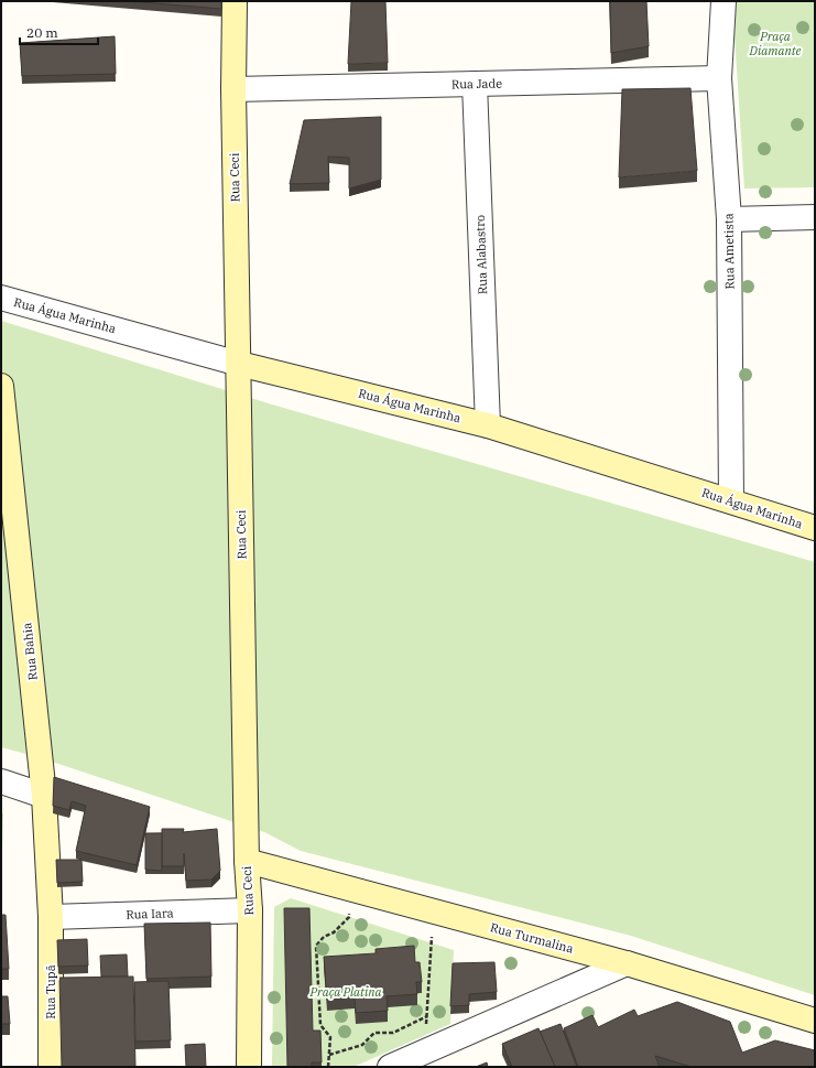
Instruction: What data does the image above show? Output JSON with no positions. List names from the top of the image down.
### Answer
{
  "streets": {
    "main road": [
      "Rua Ceci",
      "Rua Água Marinha",
      "Rua Bahia",
      "Rua Turmalina",
      "Rua Tupã"
    ],
    "street": [
      "Rua Jade",
      "Rua Ametista",
      "Rua Alabastro",
      "Rua Iara"
    ]
  },
  "crossings": [
    ["Rua Jade", "Rua Ceci"],
    ["Rua Jade", "Rua Ametista"],
    ["Rua Jade", "Rua Alabastro"],
    ["Rua Ceci", "Rua Água Marinha"],
    ["Rua Ceci", "Rua Iara"],
    ["Rua Ceci", "Rua Turmalina"],
    ["Rua Ametista", "Rua Água Marinha"],
    ["Rua Alabastro", "Rua Água Marinha"],
    ["Rua Bahia", "Rua Iara"],
    ["Rua Bahia", "Rua Tupã"],
    ["Rua Iara", "Rua Tupã"]
  ],
  "parks": ["Praça Diamante", "Praça Platina"],
  "scale_bar": "20 m"
}
